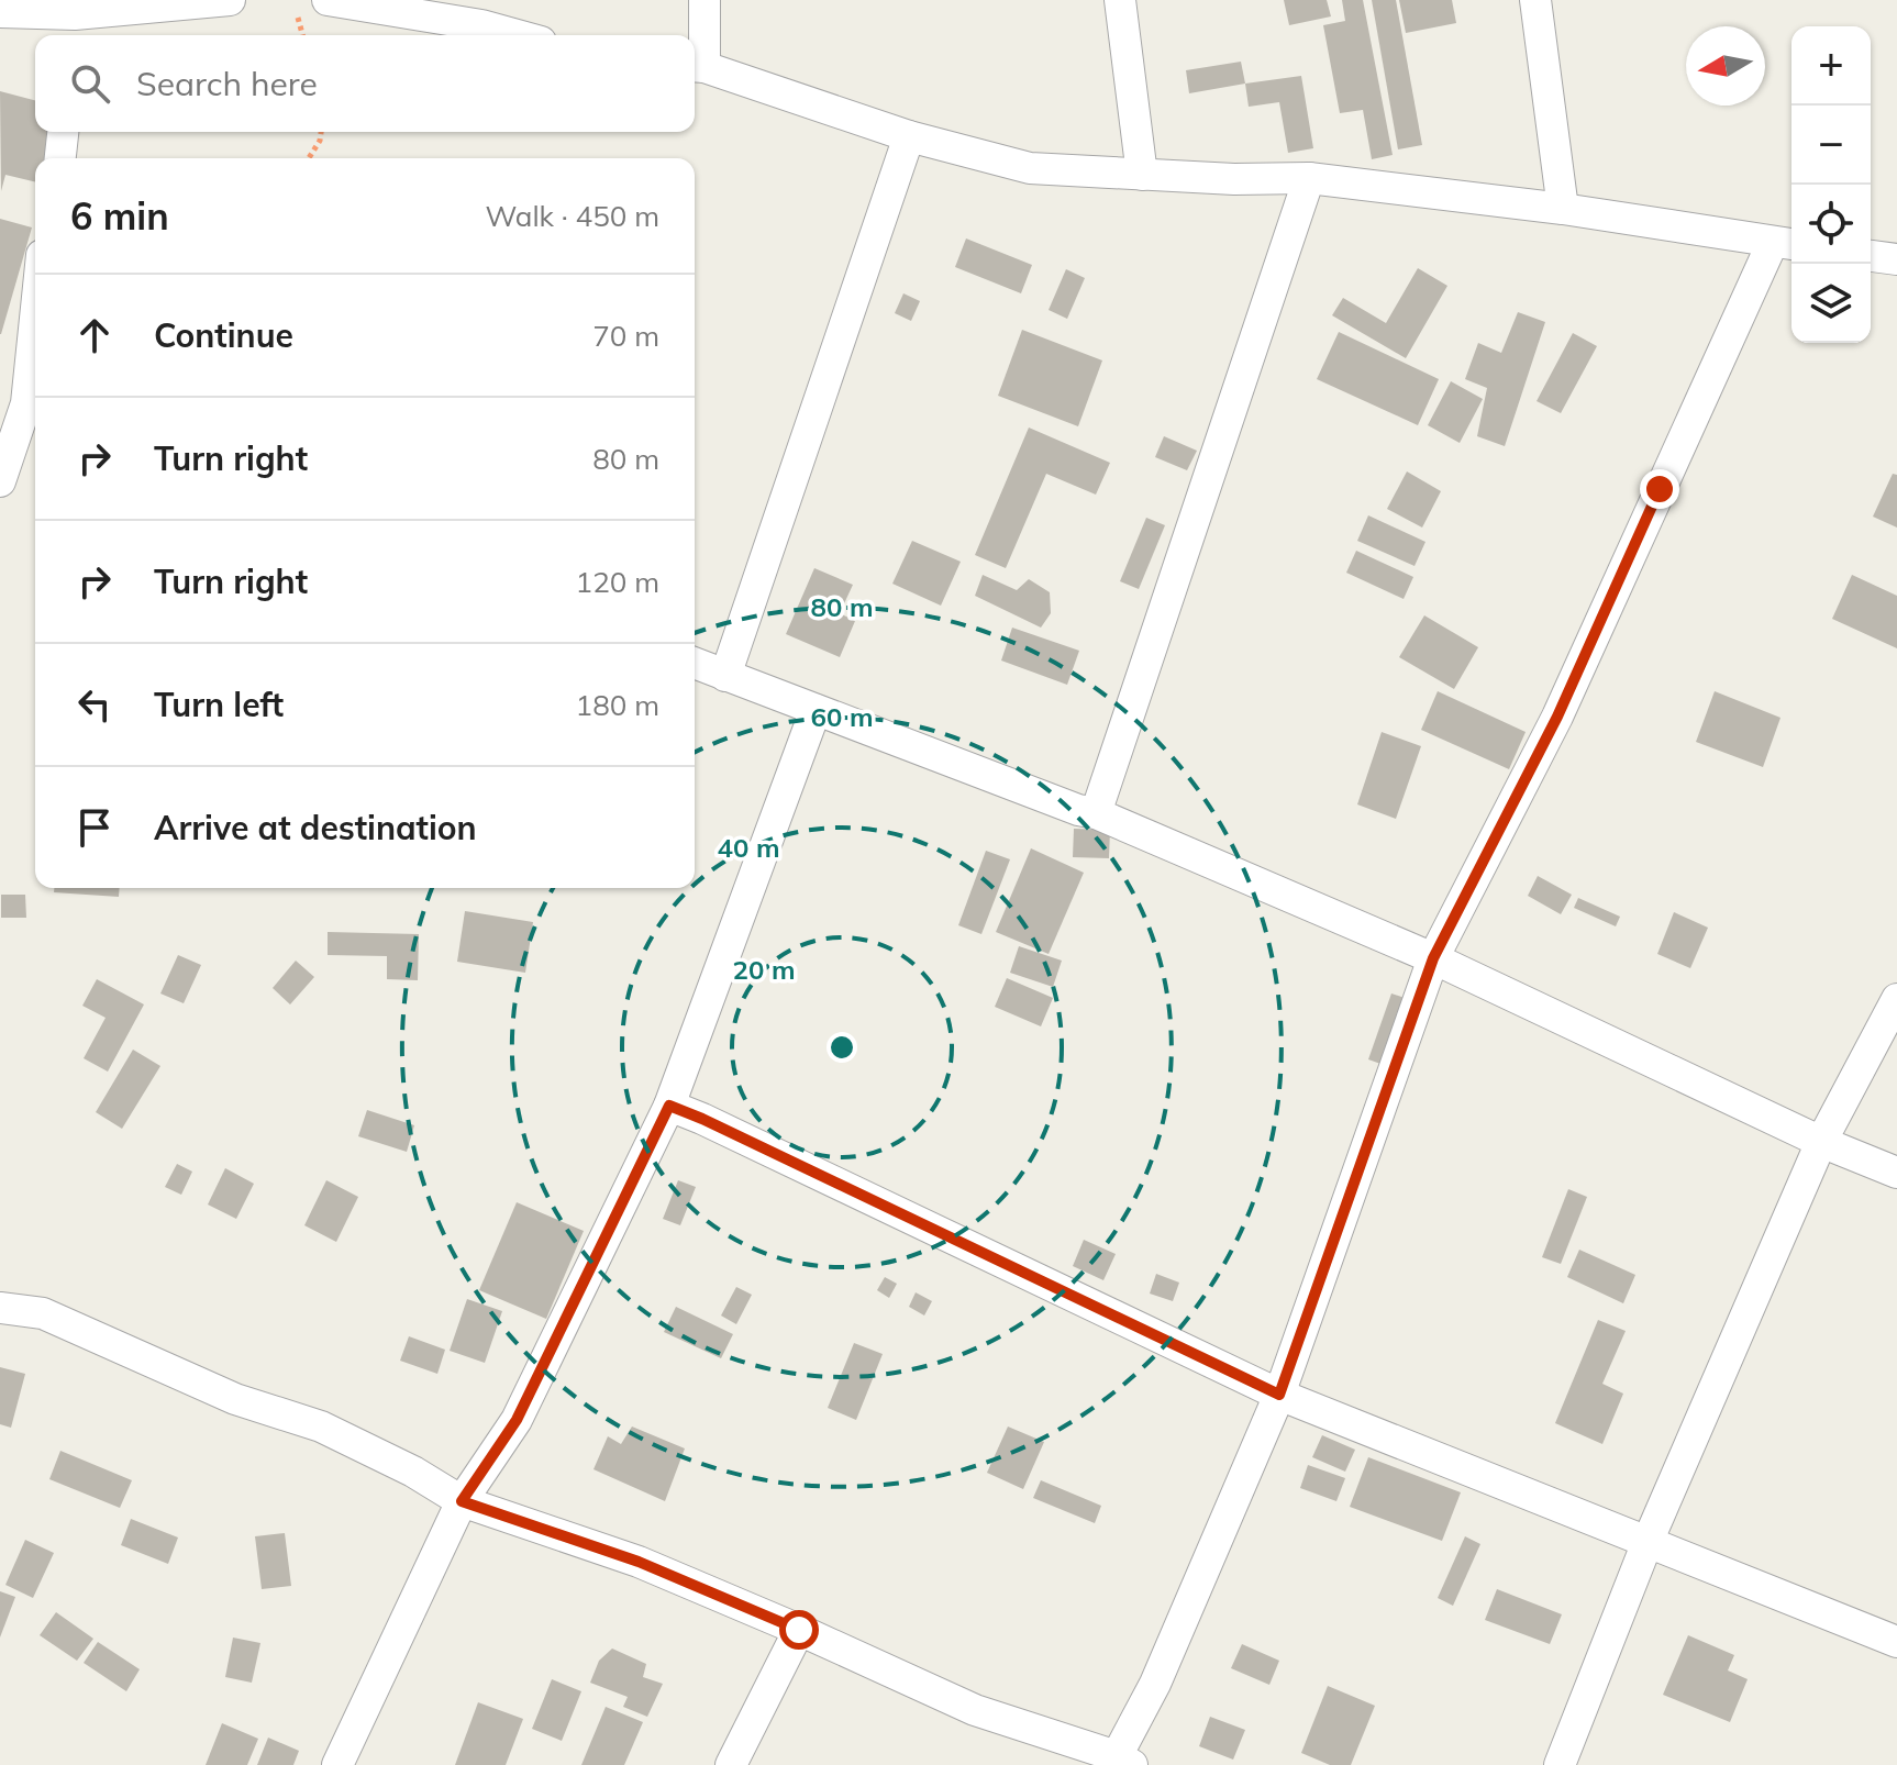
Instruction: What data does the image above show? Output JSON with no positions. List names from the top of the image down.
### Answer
{
  "north": "left",
  "page": {
    "map_buttons": ["+", "−"],
    "search": "Search here",
    "heading": ["6 min", "Walk · 450 m"],
    "list": [
      ["Continue", "70 m"],
      ["Turn right", "80 m"],
      ["Turn right", "120 m"],
      ["Turn left", "180 m"],
      "Arrive at destination"
    ]
  },
  "rings": [
    "80 m",
    "60 m",
    "40 m",
    "20 m"
  ]
}
